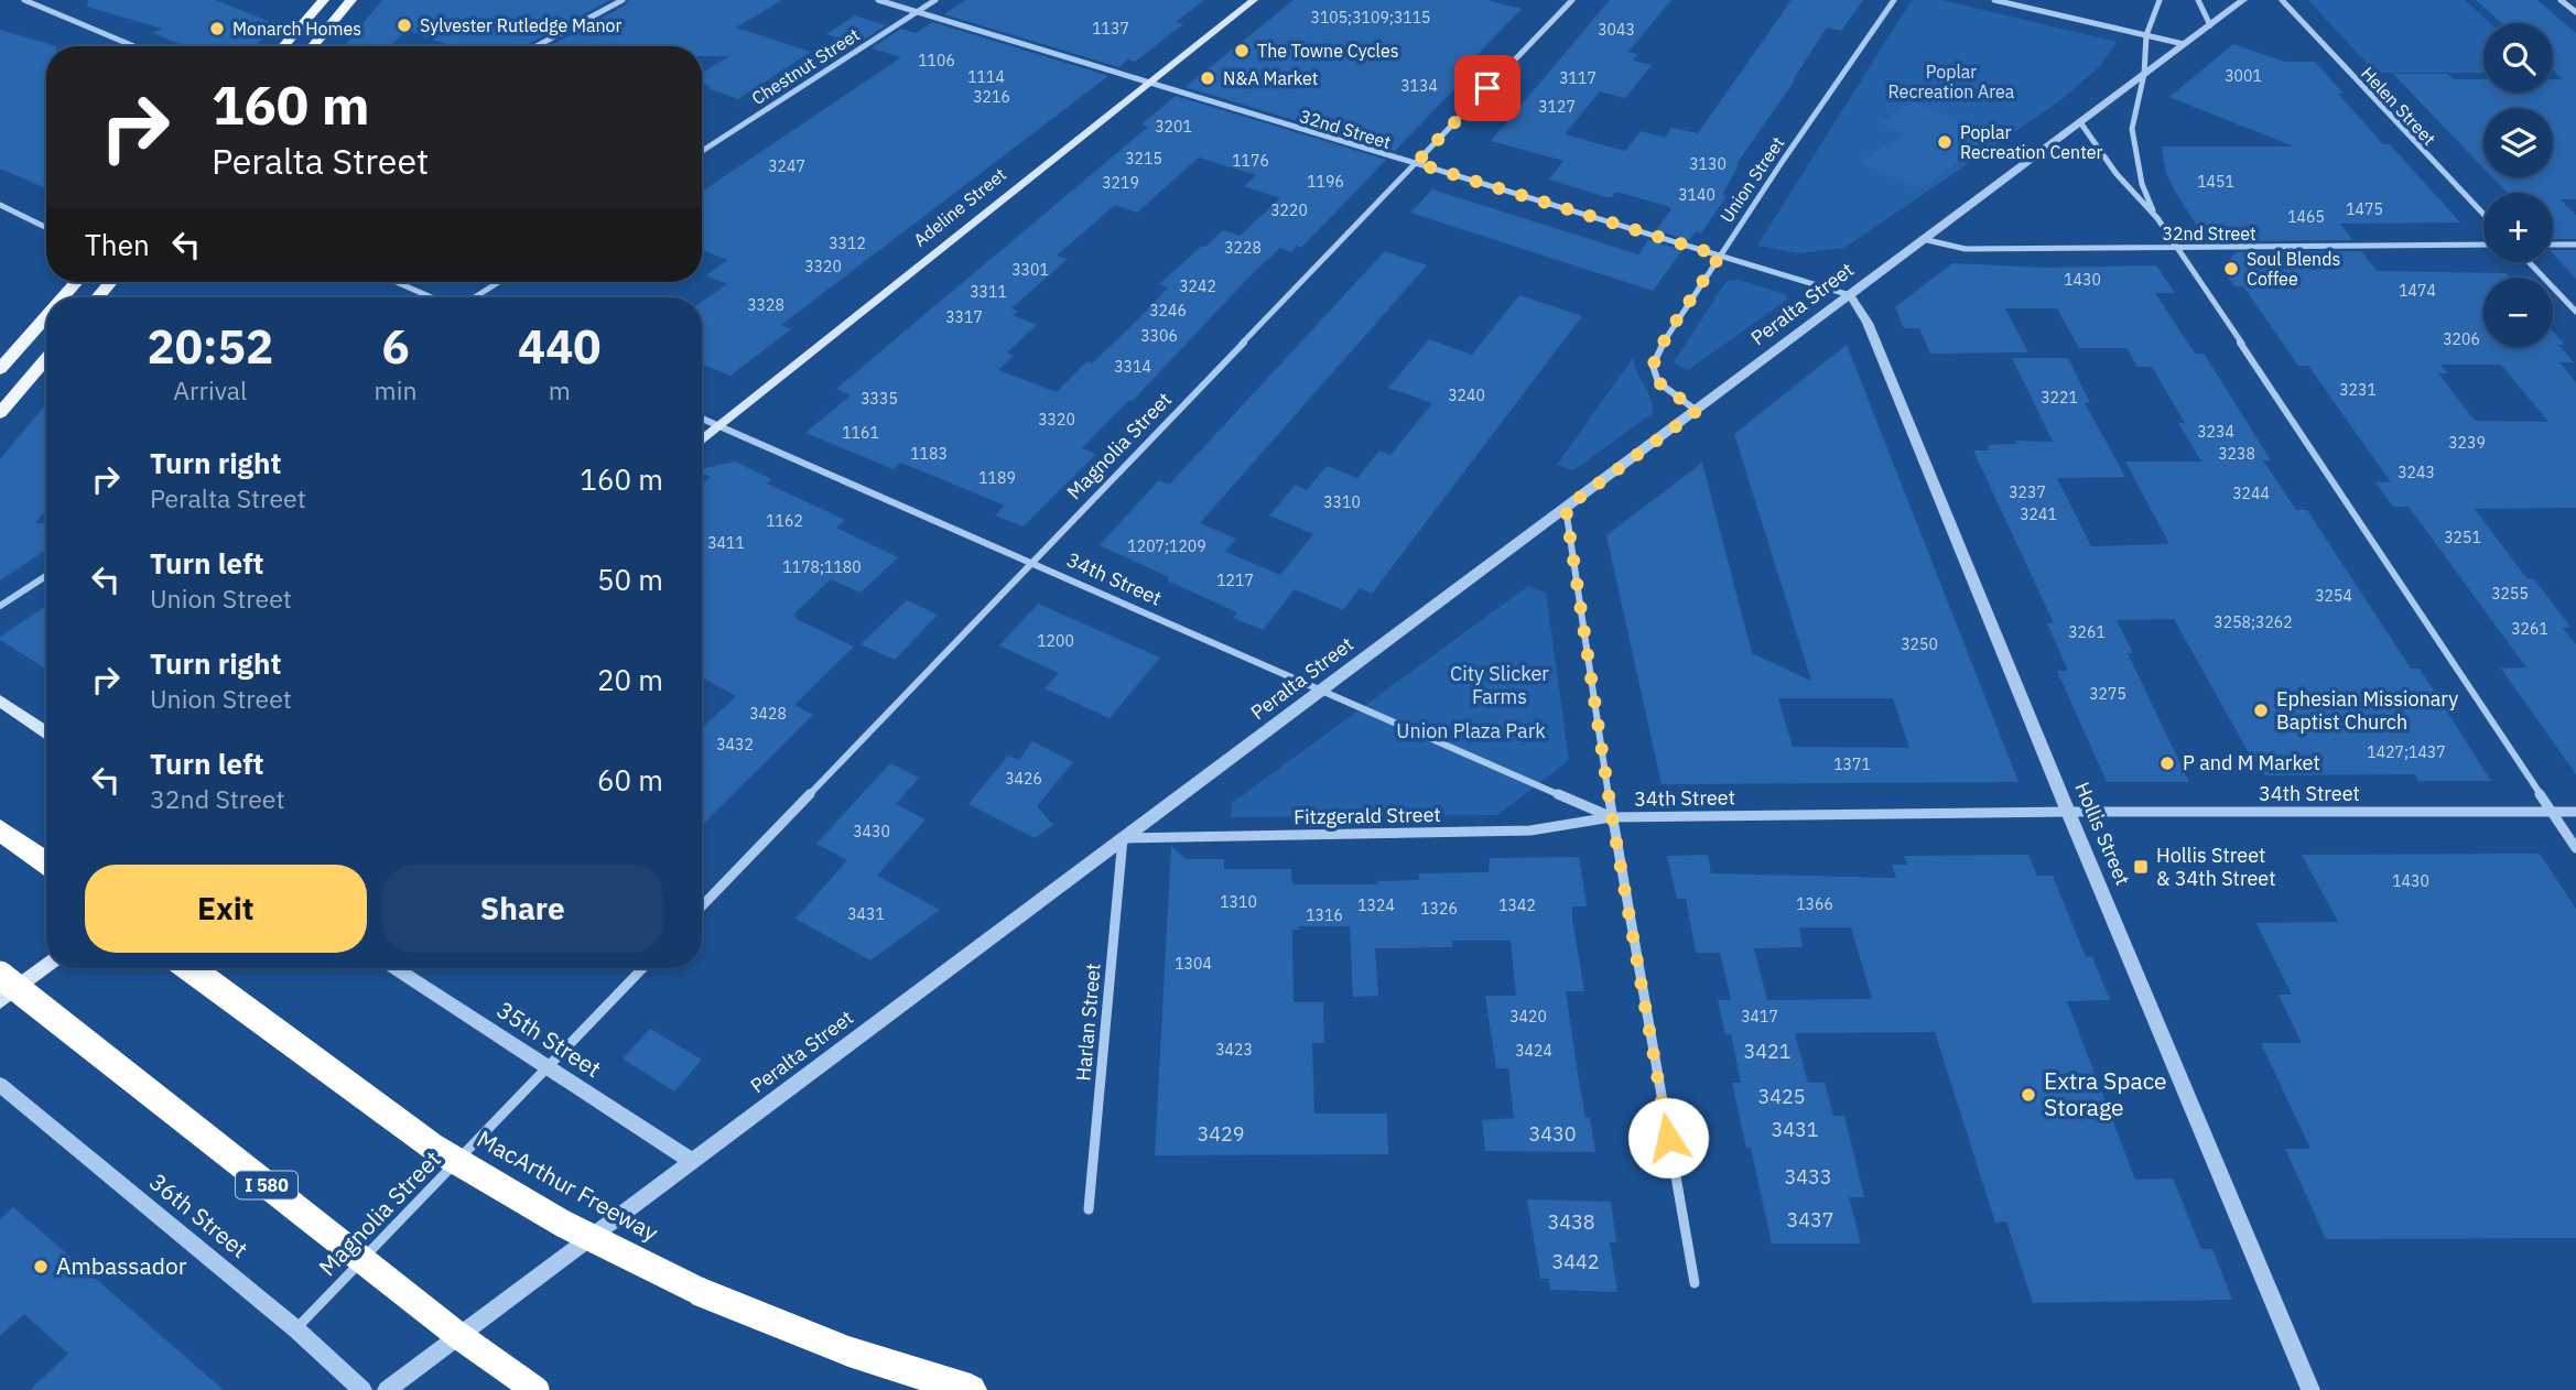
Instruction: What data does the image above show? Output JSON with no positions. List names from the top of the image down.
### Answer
{
  "streets": {
    "highway": ["I 580", "MacArthur Freeway"],
    "main road": ["Adeline Street"],
    "street": [
      "Chestnut Street",
      "Helen Street",
      "32nd Street",
      "Union Street",
      "Peralta Street",
      "Magnolia Street",
      "34th Street",
      "Fitzgerald Street",
      "Hollis Street",
      "Harlan Street",
      "35th Street",
      "36th Street"
    ]
  },
  "crossings": [
    ["Chestnut Street", "32nd Street"],
    ["32nd Street", "Union Street"],
    ["32nd Street", "Adeline Street"],
    ["32nd Street", "Peralta Street"],
    ["32nd Street", "Magnolia Street"],
    ["32nd Street", "Hollis Street"],
    ["Union Street", "Peralta Street"],
    ["Adeline Street", "34th Street"],
    ["Peralta Street", "34th Street"],
    ["Peralta Street", "Fitzgerald Street"],
    ["Peralta Street", "Hollis Street"],
    ["Peralta Street", "Harlan Street"],
    ["Peralta Street", "35th Street"],
    ["Magnolia Street", "34th Street"],
    ["Magnolia Street", "35th Street"],
    ["Magnolia Street", "36th Street"],
    ["34th Street", "Fitzgerald Street"],
    ["34th Street", "Hollis Street"],
    ["Fitzgerald Street", "Harlan Street"]
  ],
  "parks": ["Poplar Recreation Area", "City Slicker Farms", "Union Plaza Park"],
  "places": {
    "other": [
      "Sylvester Rutledge Manor",
      "Monarch Homes",
      "The Towne Cycles",
      "N&A Market",
      "Poplar Recreation Center",
      "Soul Blends Coffee",
      "Ephesian Missionary Baptist Church",
      "P and M Market",
      "Extra Space Storage",
      "Ambassador"
    ],
    "transit": ["Hollis Street & 34th Street"]
  },
  "house_numbers": [
    "3105;3109;3115",
    "1137",
    "3043",
    "1106",
    "3001",
    "1114",
    "3117",
    "3134",
    "3216",
    "3127",
    "3201",
    "3215",
    "1176",
    "3130",
    "3247",
    "1196",
    "1451",
    "3219",
    "3140",
    "1475",
    "3220",
    "1465",
    "3312",
    "3228",
    "3320",
    "3301",
    "1430",
    "3242",
    "1474",
    "3311",
    "3328",
    "3246",
    "3317",
    "3306",
    "3206",
    "3314",
    "3231",
    "3240",
    "3221",
    "3335",
    "3320",
    "3234",
    "1161",
    "3239",
    "1183",
    "3238",
    "3243",
    "1189",
    "3237",
    "3244",
    "3310",
    "3241",
    "1162",
    "3251",
    "3411",
    "1207;1209",
    "1178;1180",
    "1217",
    "3255",
    "3254",
    "3258;3262",
    "3261",
    "3261",
    "1200",
    "3250",
    "3275",
    "3428",
    "3432",
    "1427;1437",
    "1371",
    "3426",
    "3430",
    "1430",
    "1310",
    "1366",
    "1324",
    "1342",
    "1326",
    "3431",
    "1316",
    "1304",
    "3420",
    "3417",
    "3423",
    "3424",
    "3421",
    "3425",
    "3431",
    "3429",
    "3430",
    "3433",
    "3437",
    "3438",
    "3442"
  ],
  "page": {
    "map_buttons": ["+", "−"],
    "turn": ["160 m", "Peralta Street"],
    "then": "Then",
    "eta": [
      "20:52",
      "Arrival",
      "6",
      "min",
      "440",
      "m"
    ],
    "list": [
      {
        "name": "Turn right",
        "note": "Peralta Street",
        "value": "160 m"
      },
      {
        "name": "Turn left",
        "note": "Union Street",
        "value": "50 m"
      },
      {
        "name": "Turn right",
        "note": "Union Street",
        "value": "20 m"
      },
      {
        "name": "Turn left",
        "note": "32nd Street",
        "value": "60 m"
      }
    ],
    "buttons": ["Exit", "Share"]
  }
}
